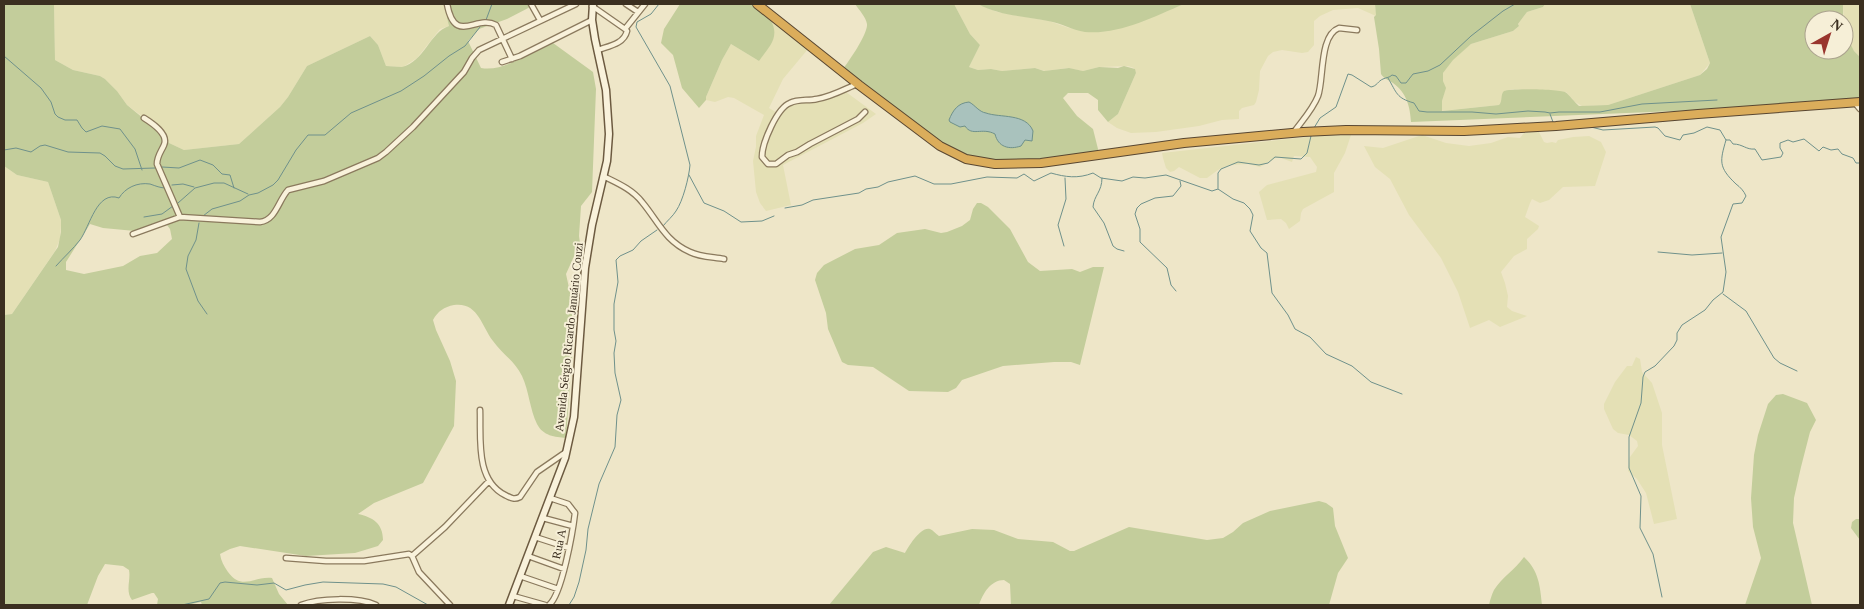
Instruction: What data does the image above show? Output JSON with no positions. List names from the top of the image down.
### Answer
{
  "streets": {
    "street": ["Avenida Sérgio Ricardo Januário Couzi", "Rua A"]
  },
  "crossings": [
    ["Avenida Sérgio Ricardo Januário Couzi", "Rua A"]
  ],
  "north": "top right"
}
